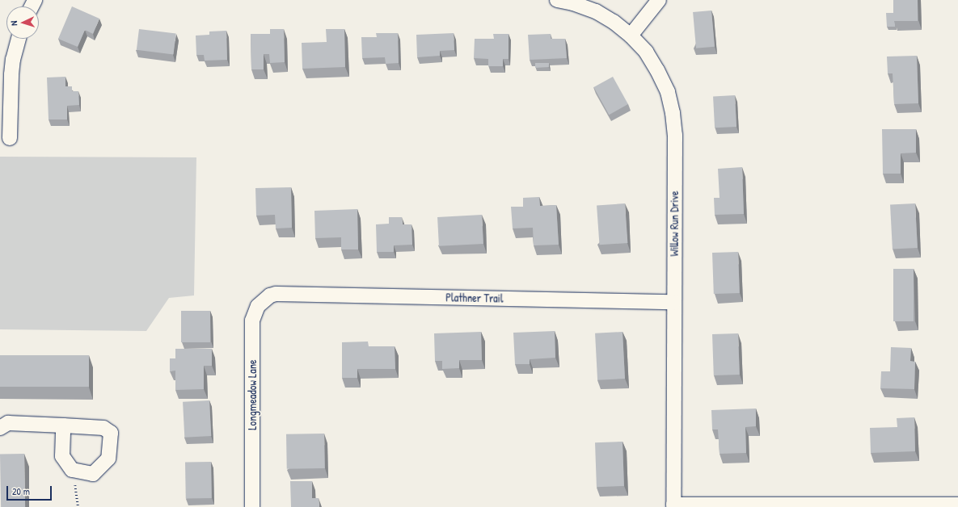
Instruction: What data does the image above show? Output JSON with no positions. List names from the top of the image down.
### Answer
{
  "streets": {
    "street": ["Willow Run Drive", "Plathner Trail", "Longmeadow Lane"]
  },
  "crossings": [
    ["Willow Run Drive", "Plathner Trail"],
    ["Plathner Trail", "Longmeadow Lane"]
  ],
  "scale_bar": "20 m",
  "north": "left"
}
